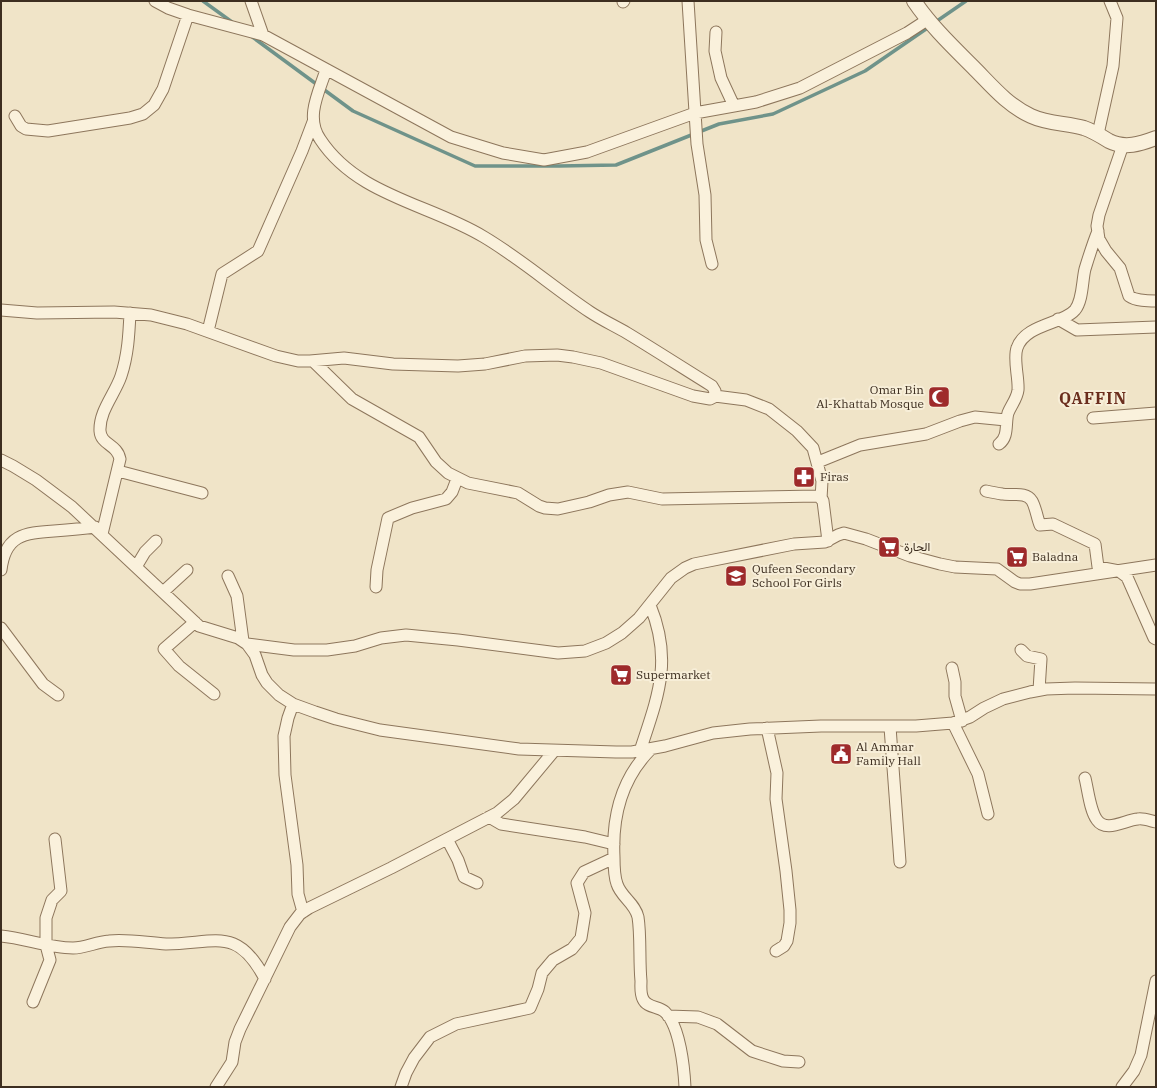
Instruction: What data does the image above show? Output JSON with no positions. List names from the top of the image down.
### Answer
{
  "districts": ["QAFFIN"],
  "places": {
    "mosque": ["Omar Bin Al-Khattab Mosque"],
    "pharmacy": ["Firas"],
    "supermarket": ["الحارة", "Baladna", "Supermarket"],
    "school or university": ["Qufeen Secondary School For Girls"],
    "public building": ["Al Ammar Family Hall"]
  }
}
